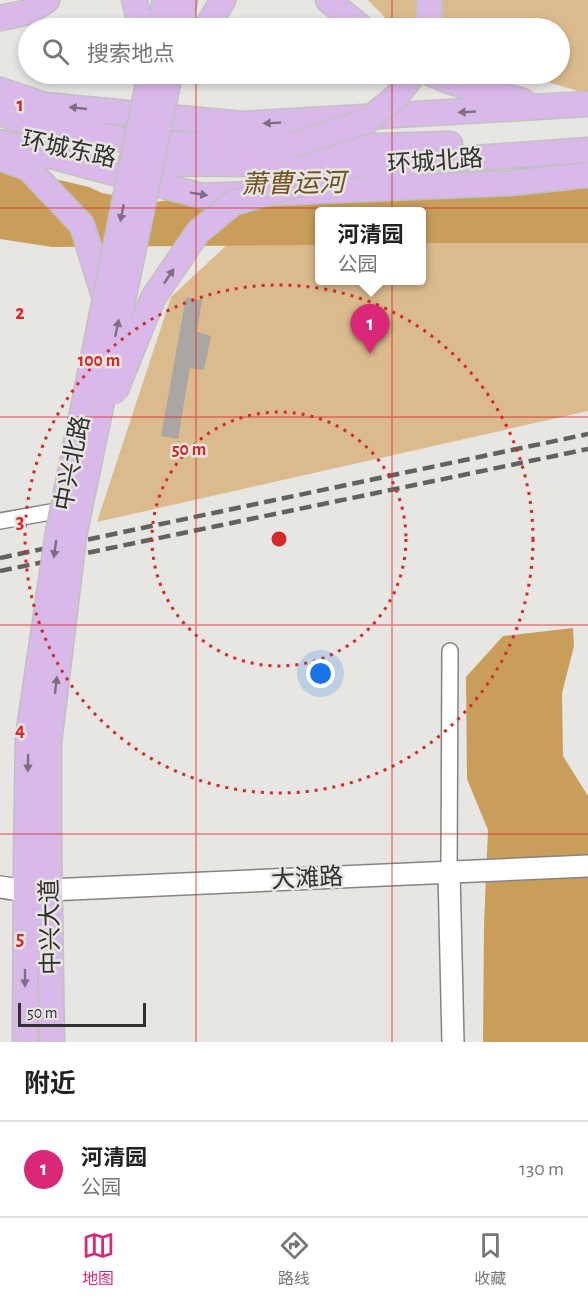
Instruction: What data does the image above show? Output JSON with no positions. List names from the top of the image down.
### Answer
{
  "streets": {
    "main road": [
      "环城东路",
      "环城北路",
      "中兴北路",
      "中兴大道"
    ],
    "street": ["大滩路"]
  },
  "crossings": [
    ["环城东路", "环城北路"],
    ["中兴北路", "中兴大道"],
    ["大滩路", "中兴大道"]
  ],
  "water": ["萧曹运河"],
  "scale_bar": "50 m",
  "page": {
    "search": "搜索地点",
    "popup": ["河清园", "公园"],
    "pins": "1",
    "scale": "50 m",
    "heading": "附近",
    "list": [
      {
        "mark": "1",
        "name": "河清园",
        "note": "公园",
        "value": "130 m"
      }
    ],
    "nav": ["地图", "路线", "收藏"]
  },
  "grid": {
    "rows": [
      "1",
      "2",
      "3",
      "4",
      "5"
    ]
  },
  "rings": ["100 m", "50 m"]
}
